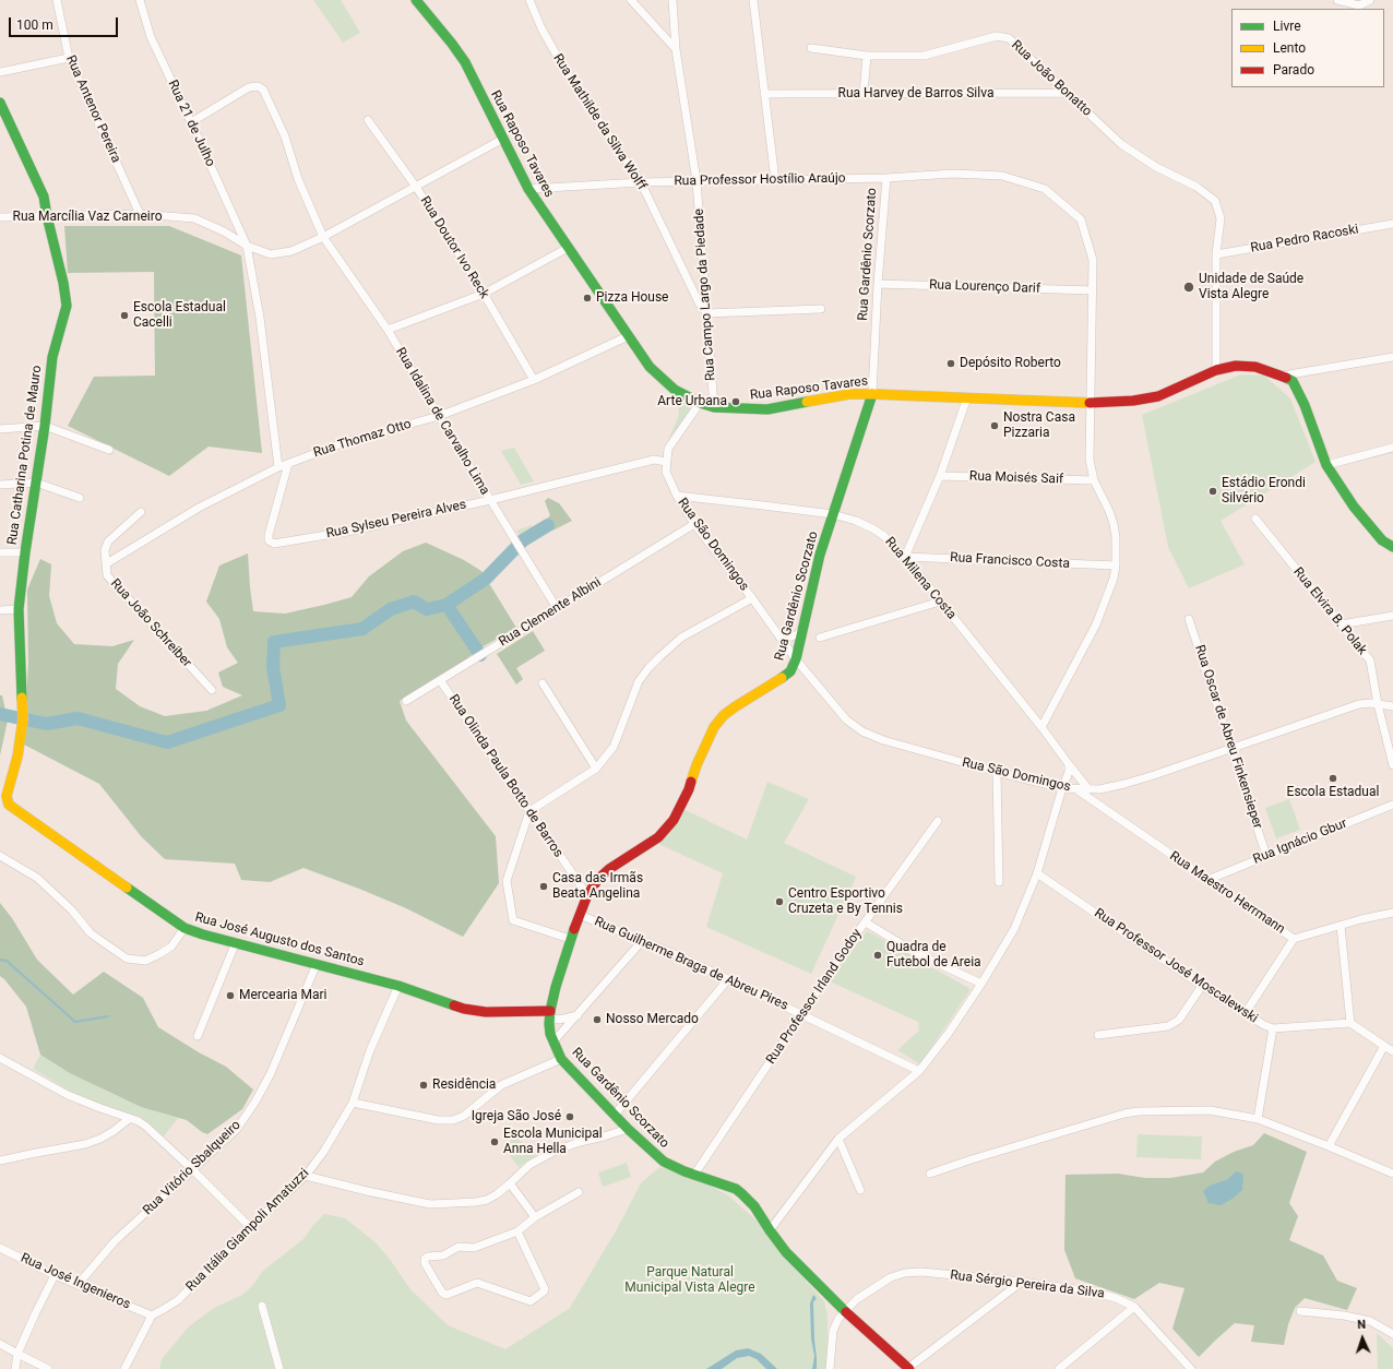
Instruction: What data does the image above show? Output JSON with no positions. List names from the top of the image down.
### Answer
{
  "streets": {
    "street": [
      "Rua João Bonatto",
      "Rua Harvey de Barros Silva",
      "Rua Antenor Pereira",
      "Rua Mathilde da Silva Wolff",
      "Rua 21 de Julho",
      "Rua Raposo Tavares",
      "Rua Professor Hostílio Araújo",
      "Rua Marcília Vaz Carneiro",
      "Rua Pedro Racoski",
      "Rua Doutor Ivo Reck",
      "Rua Gardênio Scorzato",
      "Rua Lourenço Darif",
      "Rua Campo Largo da Piedade",
      "Rua Idalina de Carvalho Lima",
      "Rua Thomaz Otto",
      "Rua Catharina Potina de Mauro",
      "Rua Moisés Saif",
      "Rua Sylseu Pereira Alves",
      "Rua São Domingos",
      "Rua Francisco Costa",
      "Rua Milena Costa",
      "Rua Elvira B. Polak",
      "Rua Clemente Albini",
      "Rua João Schreiber",
      "Rua Oscar de Abreu Finkensieper",
      "Rua Olinda Paula Botto de Barros",
      "Rua Ignácio Gbur",
      "Rua Maestro Herrmann",
      "Rua José Augusto dos Santos",
      "Rua Guilherme Braga de Abreu Pires",
      "Rua Professor José Moscalewski",
      "Rua Professor Irland Godoy",
      "Rua Vitório Sbalqueiro",
      "Rua Itália Giampoli Amatuzzi",
      "Rua José Ingenieros",
      "Rua Sérgio Pereira da Silva"
    ]
  },
  "crossings": [
    ["Rua João Bonatto", "Rua Harvey de Barros Silva"],
    ["Rua João Bonatto", "Rua Pedro Racoski"],
    ["Rua Antenor Pereira", "Rua Marcília Vaz Carneiro"],
    ["Rua Mathilde da Silva Wolff", "Rua Professor Hostílio Araújo"],
    ["Rua Mathilde da Silva Wolff", "Rua Campo Largo da Piedade"],
    ["Rua 21 de Julho", "Rua Marcília Vaz Carneiro"],
    ["Rua 21 de Julho", "Rua Idalina de Carvalho Lima"],
    ["Rua Raposo Tavares", "Rua Professor Hostílio Araújo"],
    ["Rua Raposo Tavares", "Rua Marcília Vaz Carneiro"],
    ["Rua Raposo Tavares", "Rua Gardênio Scorzato"],
    ["Rua Raposo Tavares", "Rua Campo Largo da Piedade"],
    ["Rua Raposo Tavares", "Rua Thomaz Otto"],
    ["Rua Professor Hostílio Araújo", "Rua Gardênio Scorzato"],
    ["Rua Professor Hostílio Araújo", "Rua Lourenço Darif"],
    ["Rua Professor Hostílio Araújo", "Rua Campo Largo da Piedade"],
    ["Rua Professor Hostílio Araújo", "Rua Moisés Saif"],
    ["Rua Professor Hostílio Araújo", "Rua Francisco Costa"],
    ["Rua Professor Hostílio Araújo", "Rua Milena Costa"],
    ["Rua Marcília Vaz Carneiro", "Rua Doutor Ivo Reck"],
    ["Rua Marcília Vaz Carneiro", "Rua Idalina de Carvalho Lima"],
    ["Rua Marcília Vaz Carneiro", "Rua Catharina Potina de Mauro"],
    ["Rua Doutor Ivo Reck", "Rua Thomaz Otto"],
    ["Rua Gardênio Scorzato", "Rua Lourenço Darif"],
    ["Rua Gardênio Scorzato", "Rua São Domingos"],
    ["Rua Gardênio Scorzato", "Rua Milena Costa"],
    ["Rua Gardênio Scorzato", "Rua Olinda Paula Botto de Barros"],
    ["Rua Gardênio Scorzato", "Rua José Augusto dos Santos"],
    ["Rua Gardênio Scorzato", "Rua Guilherme Braga de Abreu Pires"],
    ["Rua Gardênio Scorzato", "Rua Professor Irland Godoy"],
    ["Rua Gardênio Scorzato", "Rua Sérgio Pereira da Silva"],
    ["Rua Idalina de Carvalho Lima", "Rua Thomaz Otto"],
    ["Rua Idalina de Carvalho Lima", "Rua Sylseu Pereira Alves"],
    ["Rua Idalina de Carvalho Lima", "Rua Clemente Albini"],
    ["Rua Thomaz Otto", "Rua Sylseu Pereira Alves"],
    ["Rua Thomaz Otto", "Rua João Schreiber"],
    ["Rua Catharina Potina de Mauro", "Rua José Augusto dos Santos"],
    ["Rua Sylseu Pereira Alves", "Rua São Domingos"],
    ["Rua São Domingos", "Rua Milena Costa"],
    ["Rua São Domingos", "Rua Elvira B. Polak"],
    ["Rua São Domingos", "Rua Clemente Albini"],
    ["Rua São Domingos", "Rua Oscar de Abreu Finkensieper"],
    ["Rua São Domingos", "Rua Maestro Herrmann"],
    ["Rua Francisco Costa", "Rua Milena Costa"],
    ["Rua Clemente Albini", "Rua Olinda Paula Botto de Barros"],
    ["Rua Oscar de Abreu Finkensieper", "Rua Ignácio Gbur"],
    ["Rua Ignácio Gbur", "Rua Maestro Herrmann"],
    ["Rua José Augusto dos Santos", "Rua Vitório Sbalqueiro"],
    ["Rua José Augusto dos Santos", "Rua Itália Giampoli Amatuzzi"],
    ["Rua Guilherme Braga de Abreu Pires", "Rua Professor Irland Godoy"],
    ["Rua Vitório Sbalqueiro", "Rua José Ingenieros"],
    ["Rua Itália Giampoli Amatuzzi", "Rua José Ingenieros"]
  ],
  "parks": ["Parque Natural Municipal Vista Alegre"],
  "places": [
    "Unidade de Saúde Vista Alegre",
    "Pizza House",
    "Escola Estadual Cacelli",
    "Depósito Roberto",
    "Arte Urbana",
    "Nostra Casa Pizzaria",
    "Estádio Erondi Silvério",
    "Escola Estadual",
    "Casa das Irmãs Beata Angelina",
    "Centro Esportivo Cruzeta e By Tennis",
    "Quadra de Futebol de Areia",
    "Mercearia Mari",
    "Nosso Mercado",
    "Residência",
    "Igreja São José",
    "Escola Municipal Anna Hella"
  ],
  "legend": ["Livre", "Lento", "Parado"],
  "scale_bar": "100 m",
  "north": "top"
}
